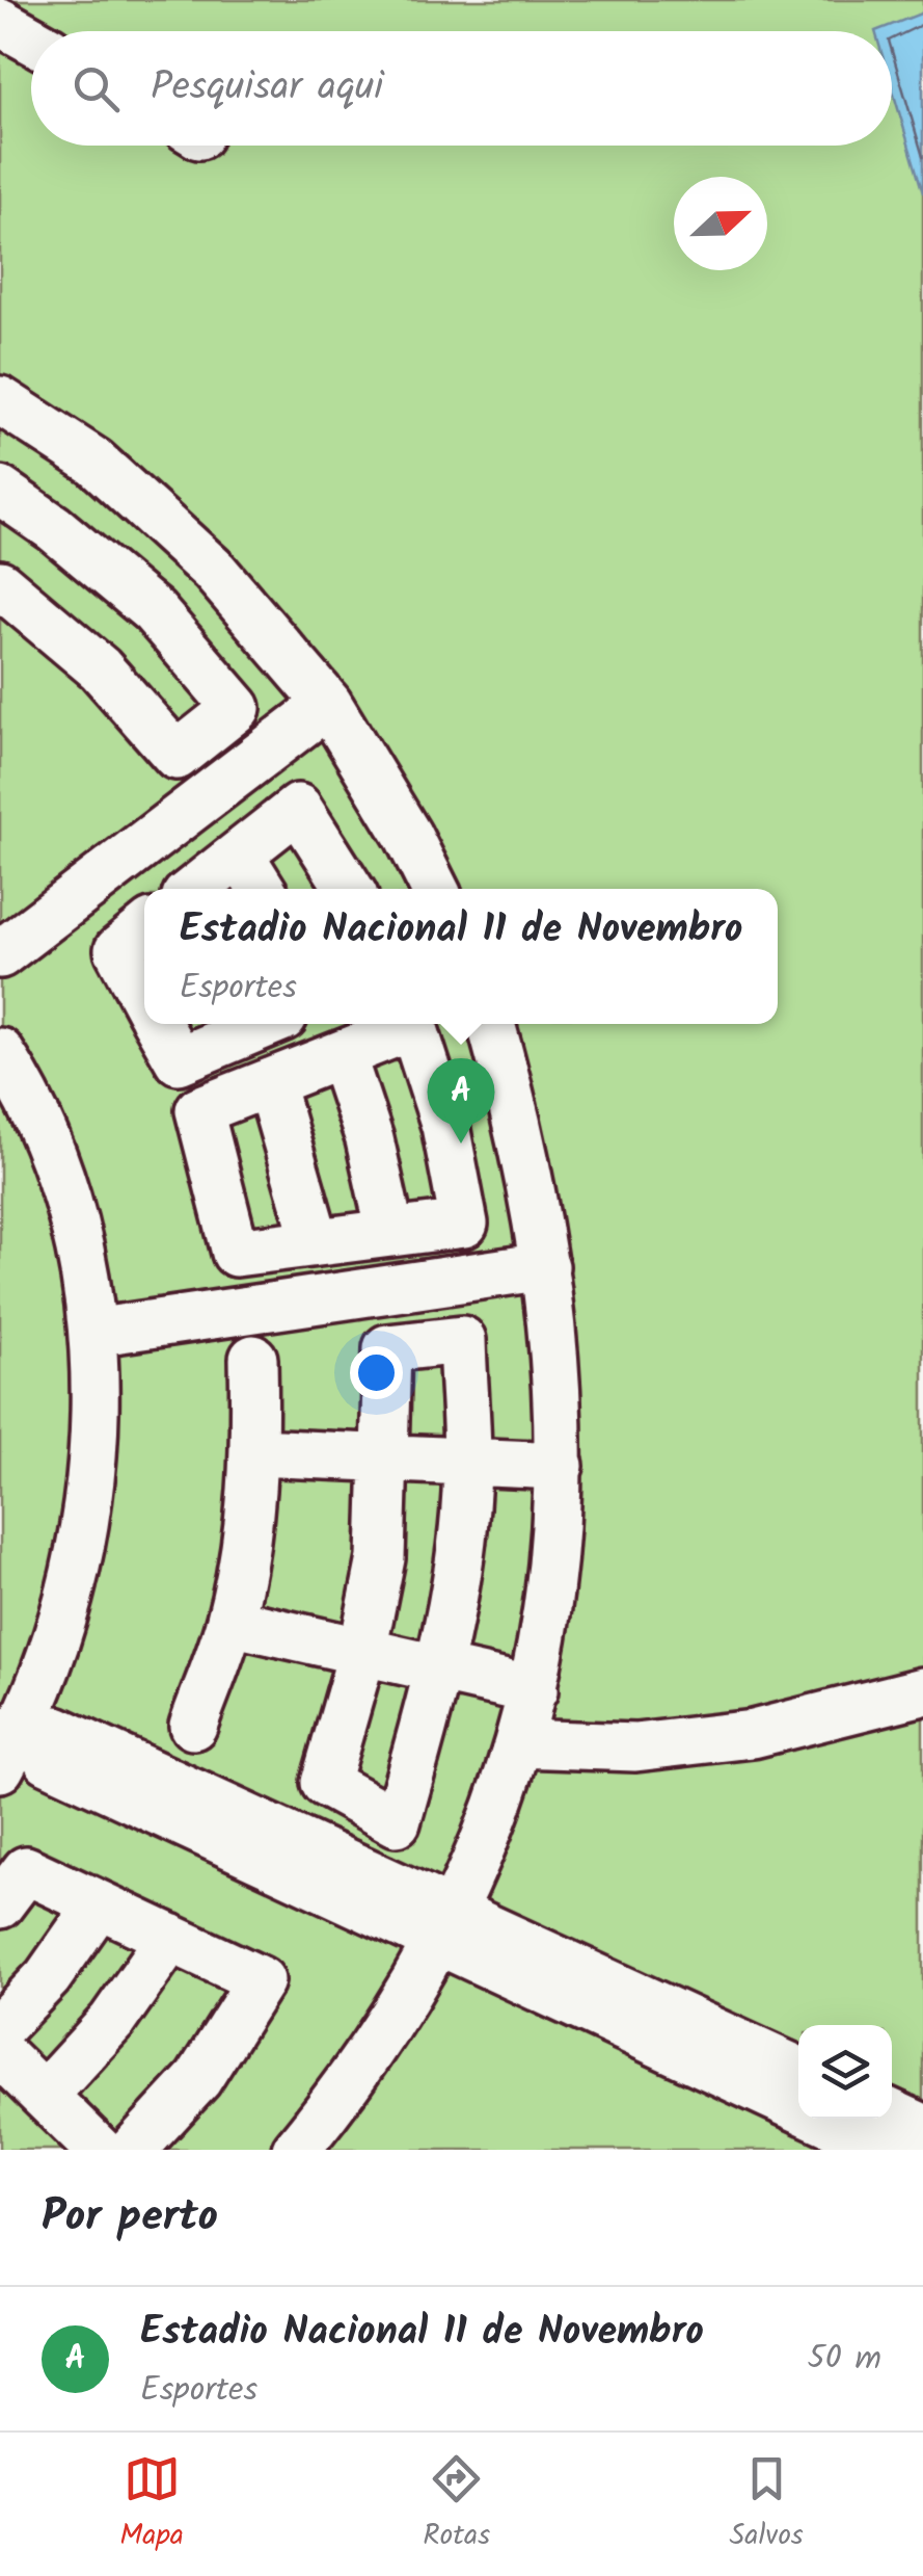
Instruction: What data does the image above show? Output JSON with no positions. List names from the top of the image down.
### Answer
{
  "north": "right",
  "page": {
    "search": "Pesquisar aqui",
    "popup": ["Estadio Nacional 11 de Novembro", "Esportes"],
    "pins": "A",
    "heading": "Por perto",
    "list": [
      {
        "mark": "A",
        "name": "Estadio Nacional 11 de Novembro",
        "note": "Esportes",
        "value": "50 m"
      }
    ],
    "nav": ["Mapa", "Rotas", "Salvos"]
  }
}
